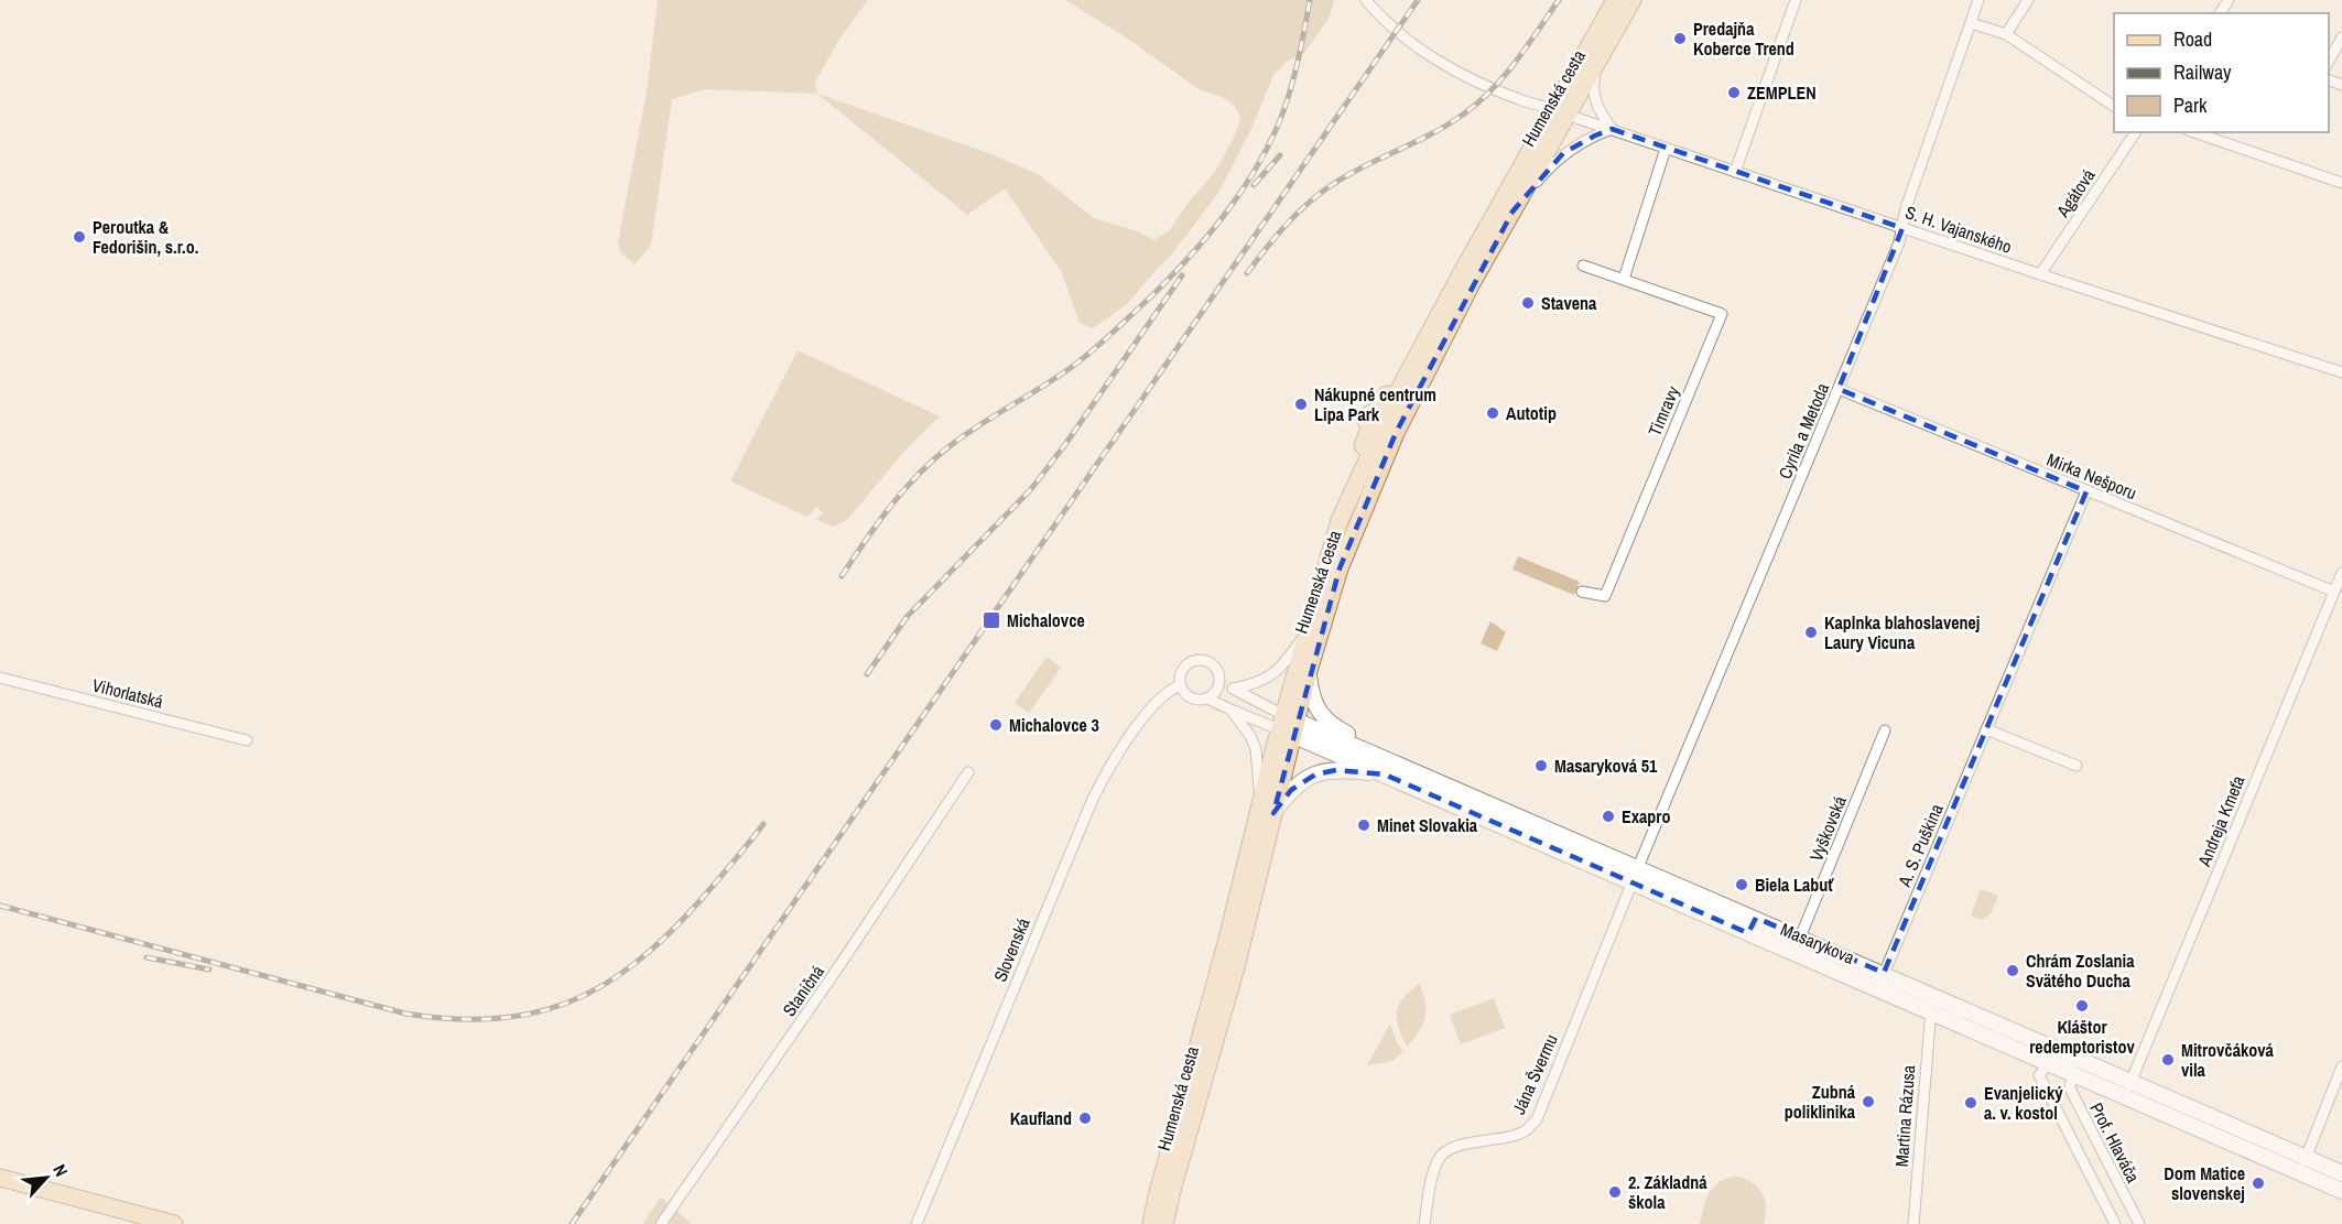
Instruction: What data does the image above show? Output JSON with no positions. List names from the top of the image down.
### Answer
{
  "streets": {
    "main road": ["Humenská cesta", "Masarykova"],
    "street": [
      "Agátová",
      "S. H. Vajanského",
      "Timravy",
      "Cyrila a Metoda",
      "Mirka Nešporu",
      "Vihorlatská",
      "Andreja Kmeťa",
      "Vyškovská",
      "A. S. Puškina",
      "Slovenská",
      "Staničná",
      "Jána Švermu",
      "Martina Rázusa",
      "Prof. Hlaváča"
    ]
  },
  "crossings": [
    ["Humenská cesta", "S. H. Vajanského"],
    ["Humenská cesta", "Masarykova"],
    ["Agátová", "S. H. Vajanského"],
    ["S. H. Vajanského", "Cyrila a Metoda"],
    ["Cyrila a Metoda", "Mirka Nešporu"],
    ["Cyrila a Metoda", "Masarykova"],
    ["Cyrila a Metoda", "Jána Švermu"],
    ["Mirka Nešporu", "Andreja Kmeťa"],
    ["Mirka Nešporu", "A. S. Puškina"],
    ["Andreja Kmeťa", "Masarykova"],
    ["Vyškovská", "Masarykova"],
    ["A. S. Puškina", "Masarykova"],
    ["Masarykova", "Jána Švermu"],
    ["Masarykova", "Martina Rázusa"],
    ["Masarykova", "Prof. Hlaváča"]
  ],
  "places": {
    "other": [
      "Predajňa Koberce Trend",
      "ZEMPLEN",
      "Peroutka & Fedorišin, s.r.o.",
      "Stavena",
      "Nákupné centrum Lipa Park",
      "Autotip",
      "Kaplnka blahoslavenej Laury Vicuna",
      "Michalovce 3",
      "Masaryková 51",
      "Exapro",
      "Minet Slovakia",
      "Biela Labuť",
      "Chrám Zoslania Svätého Ducha",
      "Kláštor redemptoristov",
      "Mitrovčáková vila",
      "Zubná poliklinika",
      "Evanjelický a. v. kostol",
      "Kaufland",
      "Dom Matice slovenskej",
      "2. Základná škola"
    ],
    "transit": ["Michalovce"]
  },
  "legend": ["Road", "Railway", "Park"],
  "north": "top right"
}
